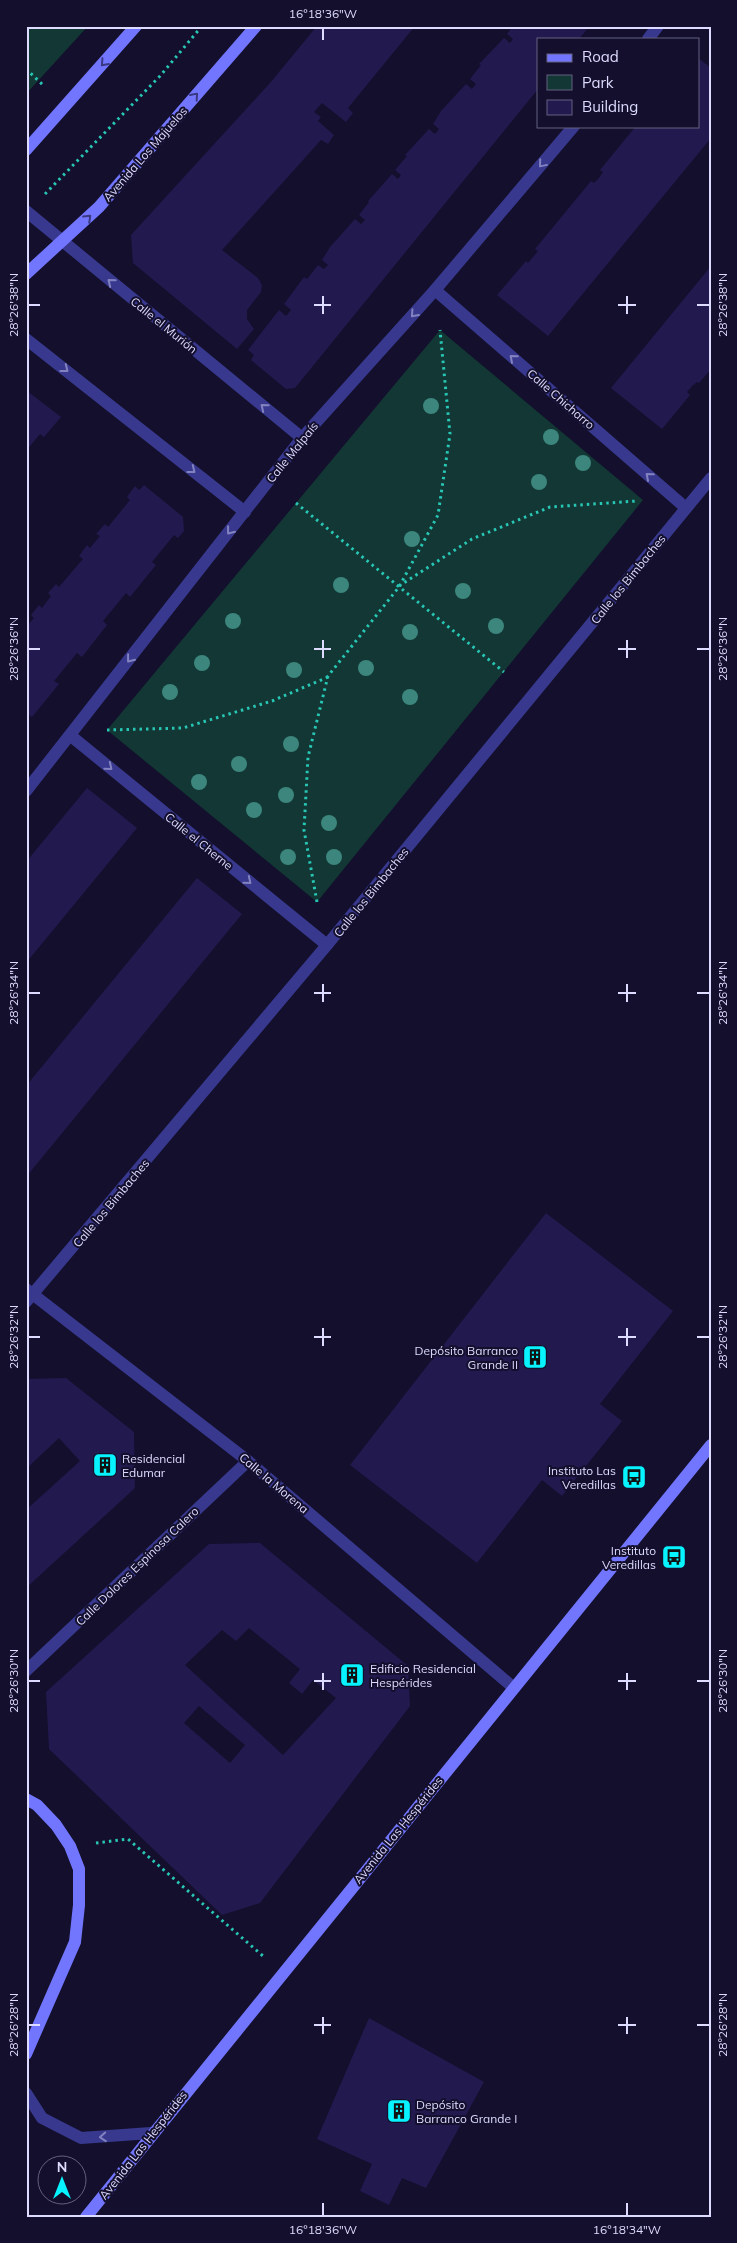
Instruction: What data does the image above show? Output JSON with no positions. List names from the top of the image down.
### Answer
{
  "streets": {
    "street": [
      "Avenida Los Majuelos",
      "Calle el Murión",
      "Calle Chicharro",
      "Calle Malpaís",
      "Calle los Bimbaches",
      "Calle el Cherne",
      "Calle la Morena",
      "Calle Dolores Espinosa Calero",
      "Avenida Las Hespérides"
    ]
  },
  "crossings": [
    ["Avenida Los Majuelos", "Calle el Murión"],
    ["Calle el Murión", "Calle Malpaís"],
    ["Calle Chicharro", "Calle Malpaís"],
    ["Calle Chicharro", "Calle los Bimbaches"],
    ["Calle Malpaís", "Calle el Cherne"],
    ["Calle los Bimbaches", "Calle el Cherne"],
    ["Calle los Bimbaches", "Calle la Morena"],
    ["Calle la Morena", "Calle Dolores Espinosa Calero"],
    ["Calle la Morena", "Avenida Las Hespérides"]
  ],
  "one_way": ["Calle Chicharro", "Calle Malpaís", "Calle el Cherne"],
  "places": {
    "building": [
      "Depósito Barranco Grande II",
      "Residencial Edumar",
      "Edificio Residencial Hespérides",
      "Depósito Barranco Grande I"
    ],
    "bus stop": ["Instituto Las Veredillas", "Instituto Veredillas"]
  },
  "legend": ["Road", "Park", "Building"],
  "north": "top",
  "coordinates": [
    "16°18'36\"W",
    "28°26'38\"N",
    "28°26'36\"N",
    "28°26'34\"N",
    "28°26'32\"N",
    "28°26'30\"N",
    "28°26'28\"N",
    "16°18'34\"W"
  ]
}
